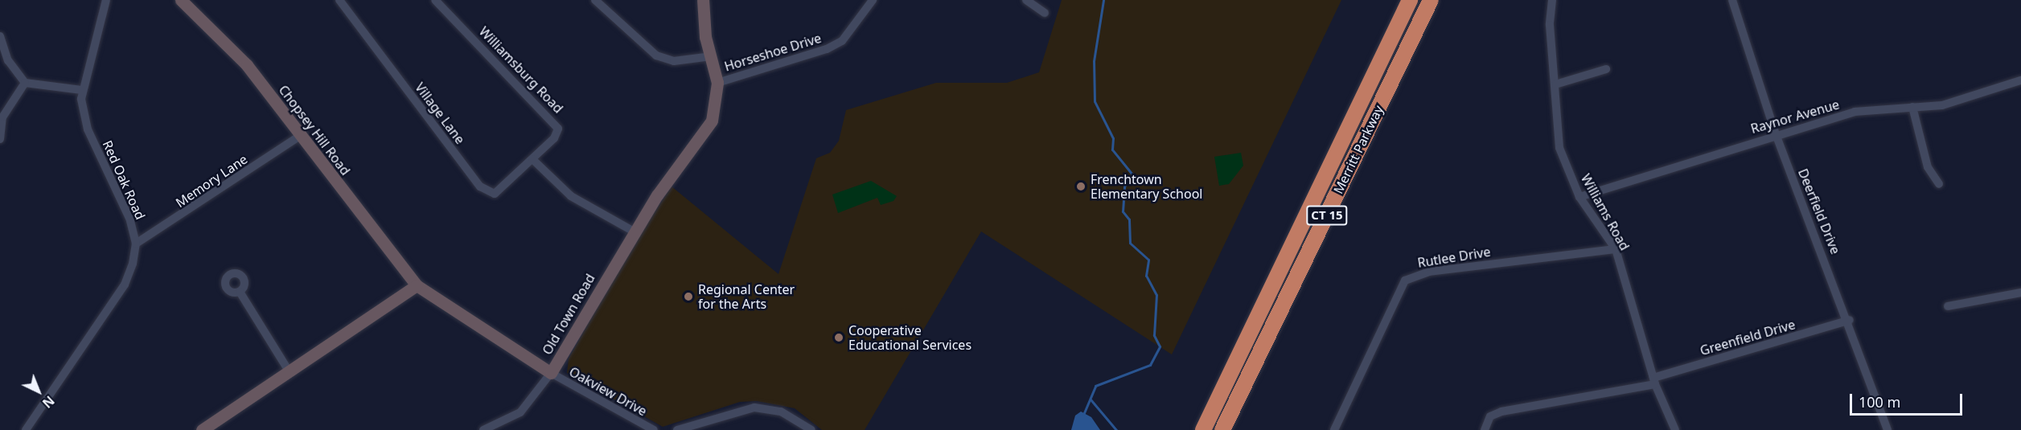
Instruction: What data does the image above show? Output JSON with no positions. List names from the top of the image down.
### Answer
{
  "streets": {
    "highway": ["Merritt Parkway", "CT 15"],
    "main road": ["Chopsey Hill Road", "Old Town Road"],
    "street": [
      "Horseshoe Drive",
      "Williamsburg Road",
      "Village Lane",
      "Raynor Avenue",
      "Red Oak Road",
      "Memory Lane",
      "Deerfield Drive",
      "Williams Road",
      "Rutlee Drive",
      "Greenfield Drive",
      "Oakview Drive"
    ]
  },
  "crossings": [
    ["Horseshoe Drive", "Old Town Road"],
    ["Williamsburg Road", "Village Lane"],
    ["Raynor Avenue", "Deerfield Drive"],
    ["Raynor Avenue", "Williams Road"],
    ["Chopsey Hill Road", "Memory Lane"],
    ["Chopsey Hill Road", "Old Town Road"],
    ["Red Oak Road", "Memory Lane"],
    ["Deerfield Drive", "Greenfield Drive"],
    ["Williams Road", "Rutlee Drive"],
    ["Williams Road", "Greenfield Drive"],
    ["Old Town Road", "Oakview Drive"]
  ],
  "places": ["Frenchtown Elementary School", "Regional Center for the Arts", "Cooperative Educational Services"],
  "scale_bar": "100 m",
  "north": "bottom right"
}
